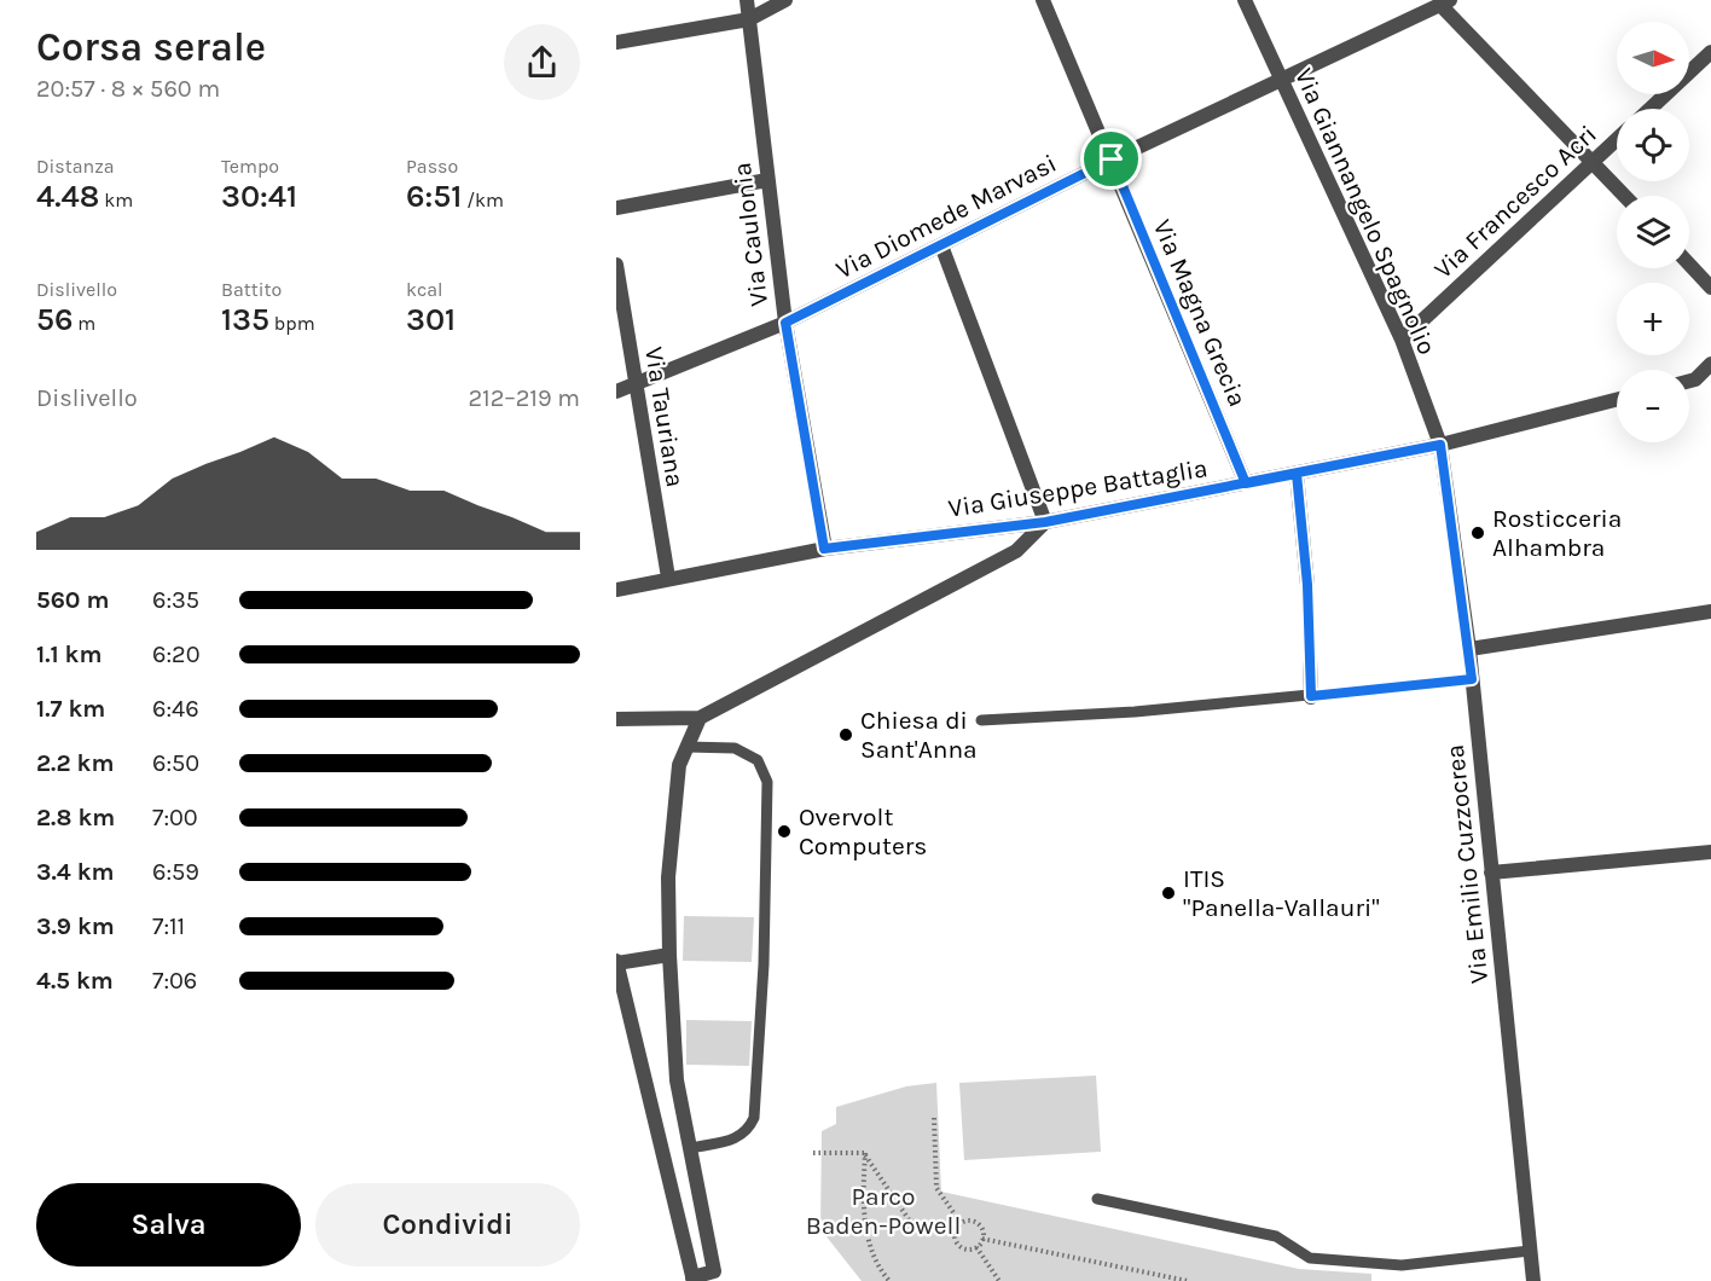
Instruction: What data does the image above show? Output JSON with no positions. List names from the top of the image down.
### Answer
{
  "streets": {
    "street": [
      "Via Francesco Acri",
      "Via Giannangelo Spagnolio",
      "Via Diomede Marvasi",
      "Via Caulonia",
      "Via Magna Grecia",
      "Via Tauriana",
      "Via Giuseppe Battaglia",
      "Via Emilio Cuzzocrea"
    ]
  },
  "crossings": [
    ["Via Francesco Acri", "Via Giannangelo Spagnolio"],
    ["Via Giannangelo Spagnolio", "Via Diomede Marvasi"],
    ["Via Giannangelo Spagnolio", "Via Giuseppe Battaglia"],
    ["Via Giannangelo Spagnolio", "Via Emilio Cuzzocrea"],
    ["Via Diomede Marvasi", "Via Caulonia"],
    ["Via Diomede Marvasi", "Via Magna Grecia"],
    ["Via Diomede Marvasi", "Via Tauriana"],
    ["Via Caulonia", "Via Giuseppe Battaglia"],
    ["Via Magna Grecia", "Via Giuseppe Battaglia"],
    ["Via Tauriana", "Via Giuseppe Battaglia"],
    ["Via Giuseppe Battaglia", "Via Emilio Cuzzocrea"]
  ],
  "parks": ["Parco Baden-Powell"],
  "places": [
    "Rosticceria Alhambra",
    "Chiesa di Sant'Anna",
    "Overvolt Computers",
    "ITIS \"Panella-Vallauri\""
  ],
  "north": "right",
  "page": {
    "heading": ["Corsa serale", "20:57 · 8 × 560 m"],
    "map_buttons": ["+", "−"],
    "stats": [
      ["Distanza", "4.48 km"],
      ["Tempo", "30:41"],
      ["Passo", "6:51 /km"],
      ["Dislivello", "56 m"],
      ["Battito", "135 bpm"],
      ["kcal", "301"]
    ],
    "chart": ["Dislivello", "212–219 m"],
    "list": [
      {
        "name": "560 m",
        "note": "6:35"
      },
      {
        "name": "1.1 km",
        "note": "6:20"
      },
      {
        "name": "1.7 km",
        "note": "6:46"
      },
      {
        "name": "2.2 km",
        "note": "6:50"
      },
      {
        "name": "2.8 km",
        "note": "7:00"
      },
      {
        "name": "3.4 km",
        "note": "6:59"
      },
      {
        "name": "3.9 km",
        "note": "7:11"
      },
      {
        "name": "4.5 km",
        "note": "7:06"
      }
    ],
    "buttons": ["Salva", "Condividi"]
  }
}
